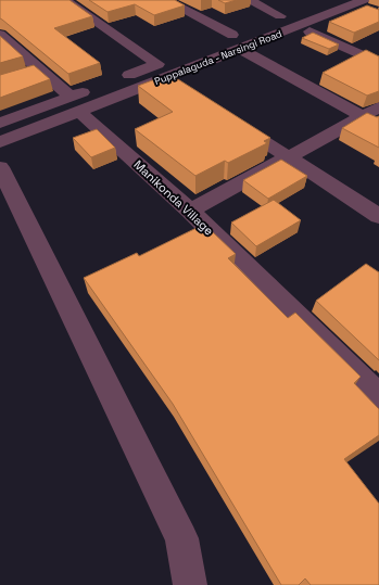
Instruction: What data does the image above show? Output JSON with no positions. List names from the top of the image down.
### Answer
{
  "streets": {
    "street": ["Puppalaguda - Narsingi Road", "Manikonda Village"]
  },
  "crossings": [
    ["Puppalaguda - Narsingi Road", "Manikonda Village"]
  ]
}
